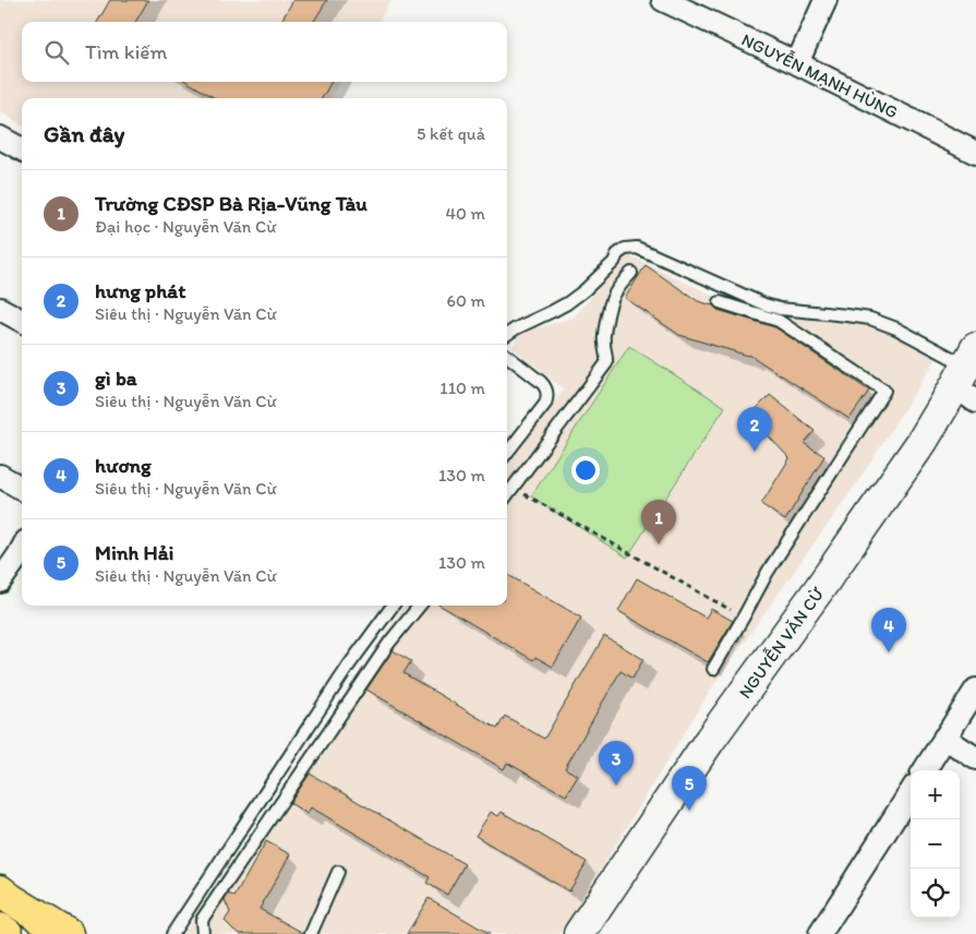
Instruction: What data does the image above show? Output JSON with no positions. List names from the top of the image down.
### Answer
{
  "streets": {
    "main road": ["NGUYỄN VĂN CỪ"],
    "street": ["NGUYỄN MẠNH HÙNG"]
  },
  "page": {
    "search": "Tìm kiếm",
    "heading": ["Gần đây", "5 kết quả"],
    "list": [
      {
        "mark": "1",
        "name": "Trường CĐSP Bà Rịa-Vũng Tàu",
        "note": "Đại học · Nguyễn Văn Cừ",
        "value": "40 m"
      },
      {
        "mark": "2",
        "name": "hưng phát",
        "note": "Siêu thị · Nguyễn Văn Cừ",
        "value": "60 m"
      },
      {
        "mark": "3",
        "name": "gì ba",
        "note": "Siêu thị · Nguyễn Văn Cừ",
        "value": "110 m"
      },
      {
        "mark": "4",
        "name": "hương",
        "note": "Siêu thị · Nguyễn Văn Cừ",
        "value": "130 m"
      },
      {
        "mark": "5",
        "name": "Minh Hải",
        "note": "Siêu thị · Nguyễn Văn Cừ",
        "value": "130 m"
      }
    ],
    "pins": [
      "2",
      "1",
      "4",
      "3",
      "5"
    ],
    "map_buttons": ["+", "−"]
  }
}
